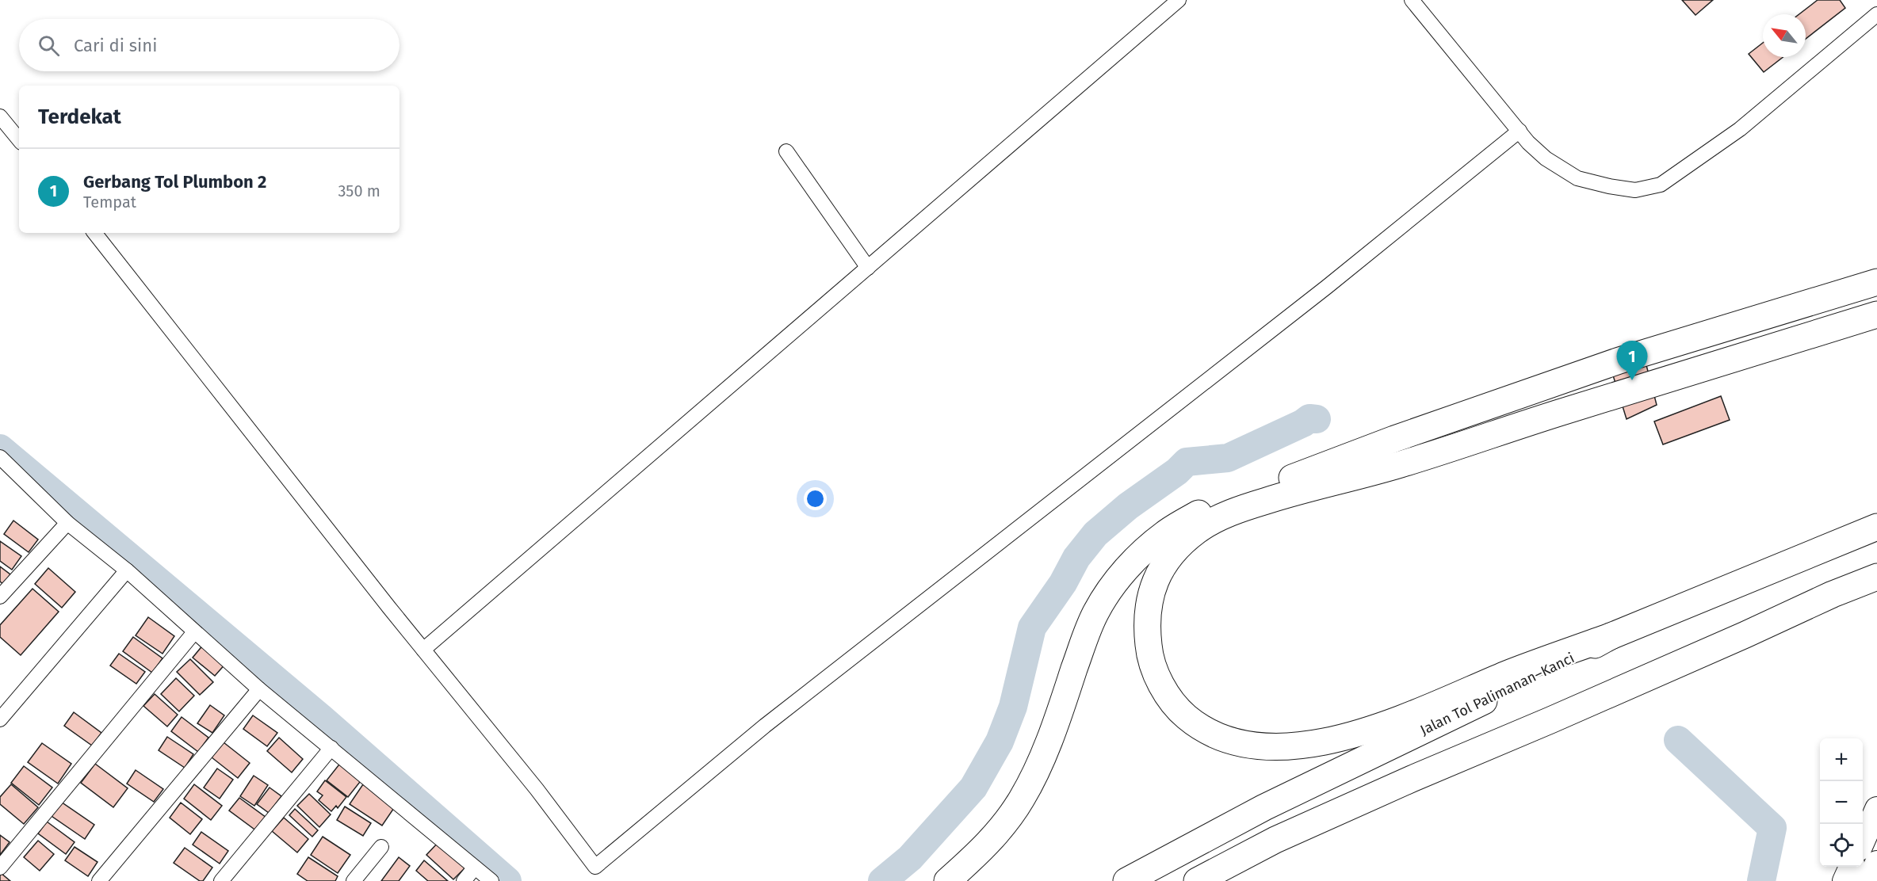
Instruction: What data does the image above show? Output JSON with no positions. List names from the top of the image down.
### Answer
{
  "streets": {
    "highway": ["Jalan Tol Palimanan–Kanci"]
  },
  "north": "top left",
  "page": {
    "search": "Cari di sini",
    "heading": "Terdekat",
    "list": [
      {
        "mark": "1",
        "name": "Gerbang Tol Plumbon 2",
        "note": "Tempat",
        "value": "350 m"
      }
    ],
    "pins": "1",
    "map_buttons": ["+", "−"]
  }
}
